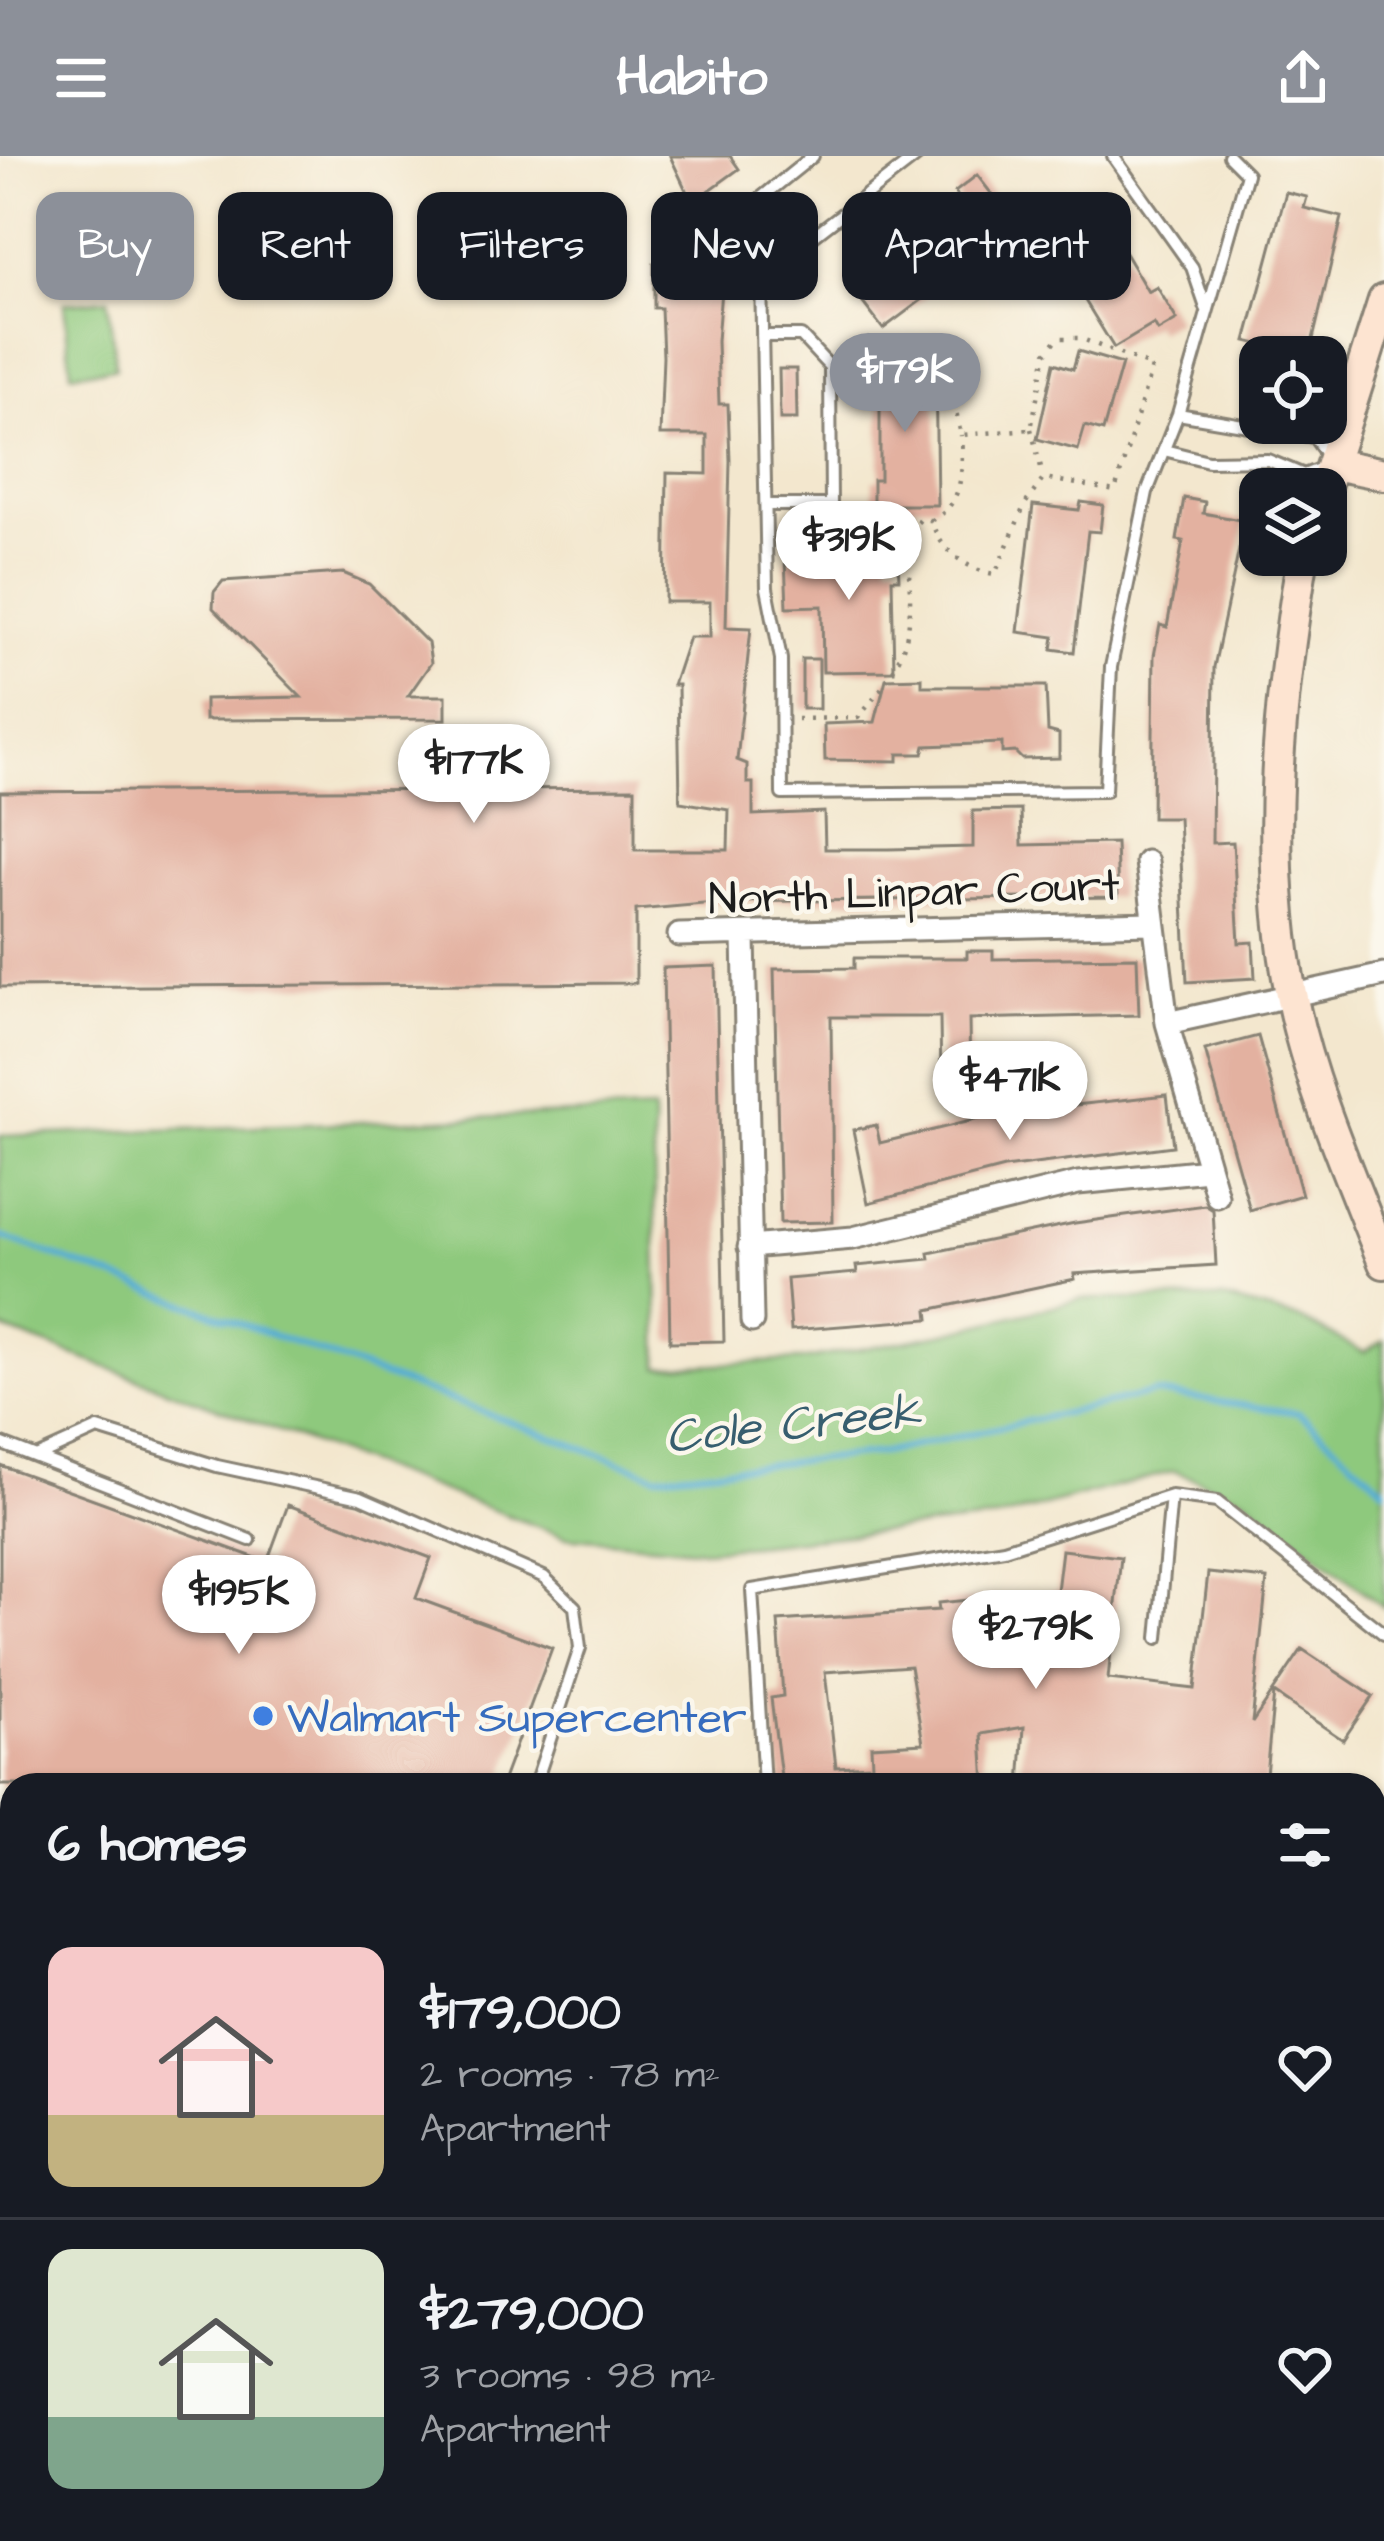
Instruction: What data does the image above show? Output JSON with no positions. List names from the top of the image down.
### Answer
{
  "streets": {
    "street": ["North Linpar Court"]
  },
  "water": ["Cole Creek"],
  "places": ["Walmart Supercenter"],
  "page": {
    "header": "Habito",
    "chip": [
      "Buy",
      "Rent",
      "Filters",
      "New",
      "Apartment"
    ],
    "price": [
      "$179K",
      "$319K",
      "$177K",
      "$471K",
      "$195K",
      "$279K"
    ],
    "heading": "6 homes",
    "list": [
      {
        "name": "$179,000",
        "note": "2 rooms · 78 m² · Apartment"
      },
      {
        "name": "$279,000",
        "note": "3 rooms · 98 m² · Apartment"
      }
    ]
  }
}
